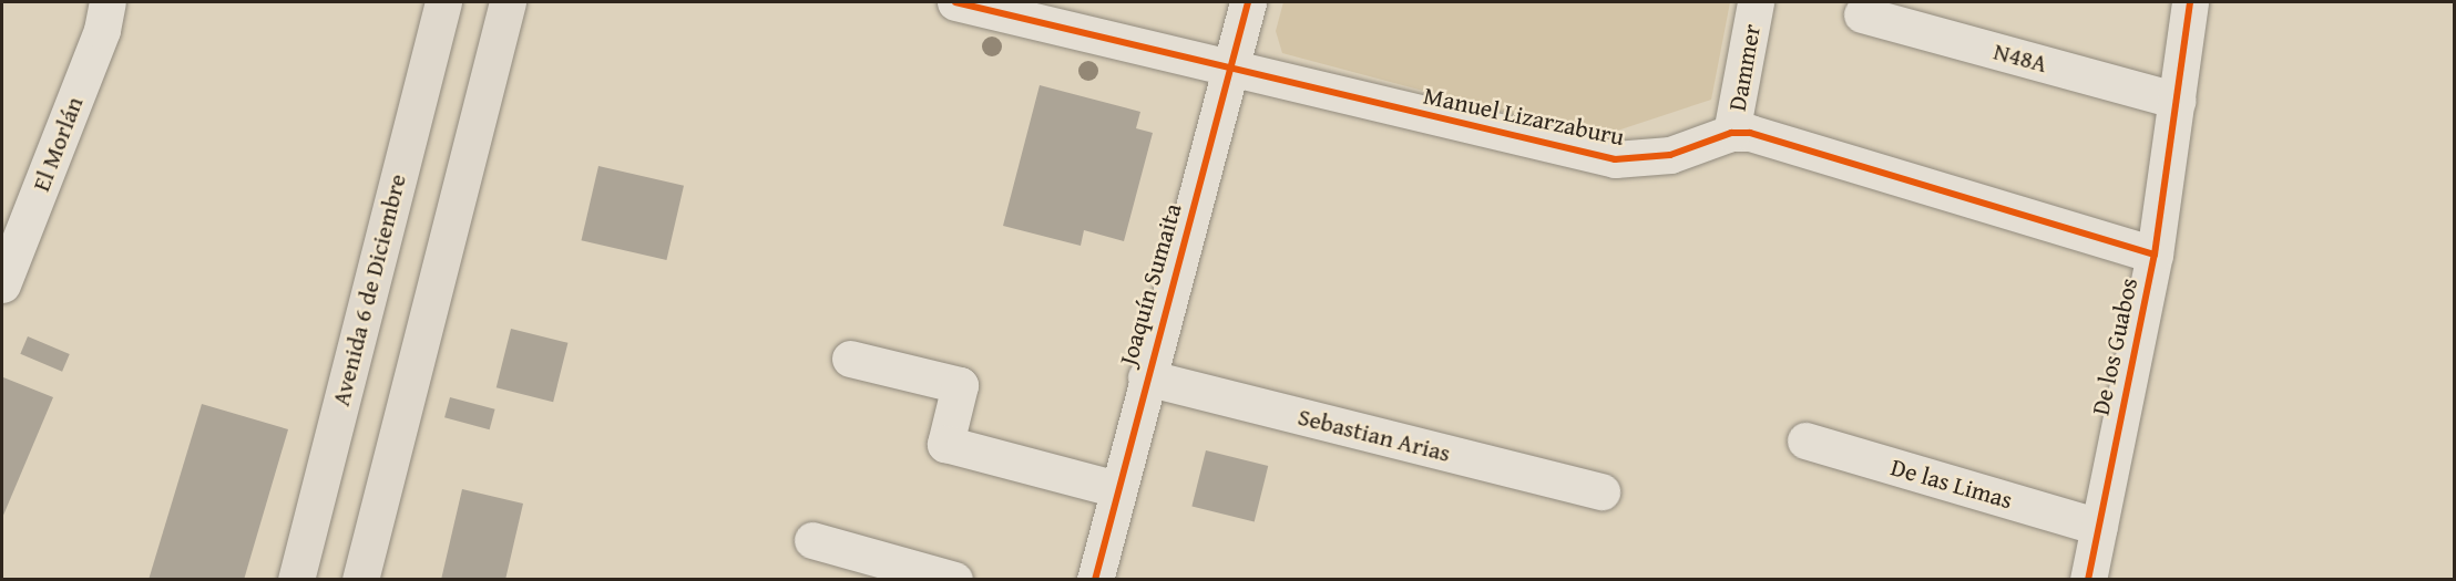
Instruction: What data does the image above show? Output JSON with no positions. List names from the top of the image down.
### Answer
{
  "streets": {
    "main road": ["Avenida 6 de Diciembre"],
    "street": [
      "N48A",
      "Dammer",
      "Manuel Lizarzaburu",
      "El Morlán",
      "Joaquín Sumaita",
      "De los Guabos",
      "Sebastian Arias",
      "De las Limas"
    ]
  },
  "crossings": [
    ["N48A", "De los Guabos"],
    ["Dammer", "Manuel Lizarzaburu"],
    ["Manuel Lizarzaburu", "Joaquín Sumaita"],
    ["Joaquín Sumaita", "Sebastian Arias"],
    ["De los Guabos", "De las Limas"]
  ]
}
